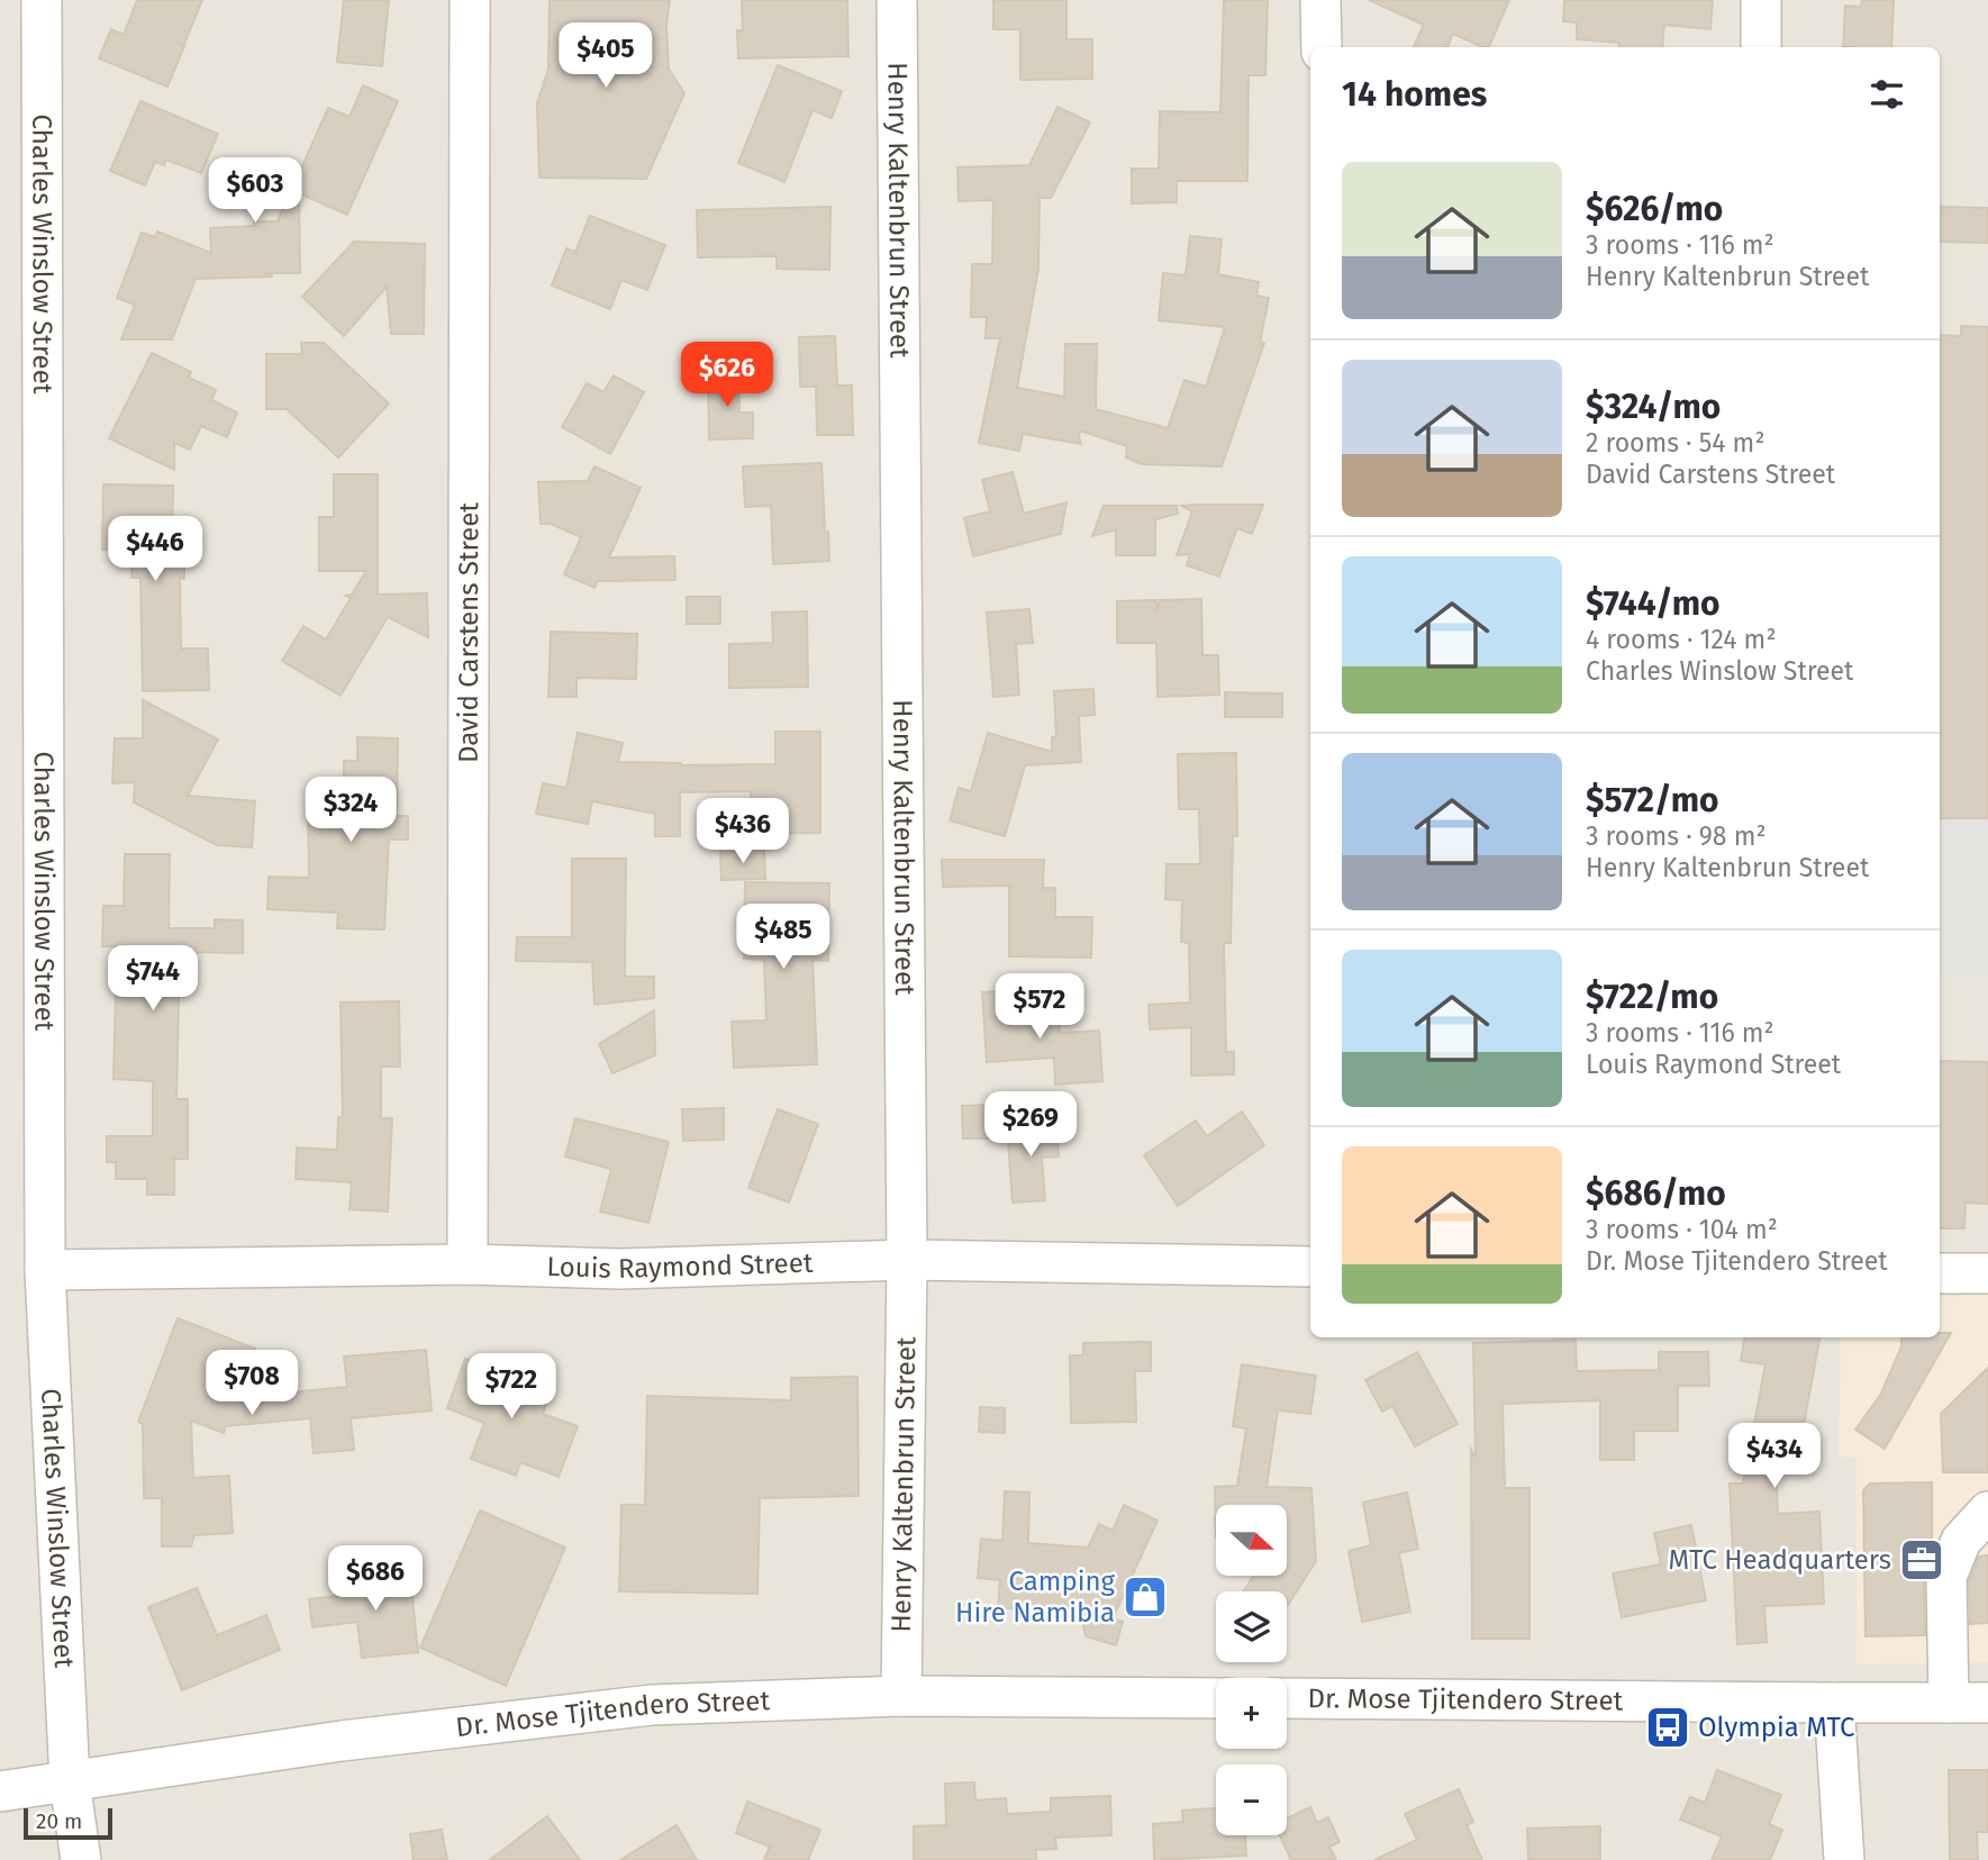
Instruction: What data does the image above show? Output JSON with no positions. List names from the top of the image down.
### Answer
{
  "streets": {
    "street": [
      "Henry Kaltenbrun Street",
      "Charles Winslow Street",
      "David Carstens Street",
      "Louis Raymond Street",
      "Dr. Mose Tjitendero Street"
    ]
  },
  "crossings": [
    ["Henry Kaltenbrun Street", "Louis Raymond Street"],
    ["Henry Kaltenbrun Street", "Dr. Mose Tjitendero Street"],
    ["Charles Winslow Street", "Louis Raymond Street"],
    ["Charles Winslow Street", "Dr. Mose Tjitendero Street"],
    ["David Carstens Street", "Louis Raymond Street"]
  ],
  "places": {
    "office": ["MTC Headquarters"],
    "shop": ["Camping Hire Namibia"],
    "bus stop": ["Olympia MTC"]
  },
  "scale_bar": "20 m",
  "north": "right",
  "page": {
    "price": [
      "$405",
      "$603",
      "$626",
      "$446",
      "$324",
      "$436",
      "$485",
      "$744",
      "$572",
      "$269",
      "$708",
      "$722",
      "$434",
      "$686"
    ],
    "heading": "14 homes",
    "list": [
      {
        "name": "$626/mo",
        "note": "3 rooms · 116 m² · Henry Kaltenbrun Street"
      },
      {
        "name": "$324/mo",
        "note": "2 rooms · 54 m² · David Carstens Street"
      },
      {
        "name": "$744/mo",
        "note": "4 rooms · 124 m² · Charles Winslow Street"
      },
      {
        "name": "$572/mo",
        "note": "3 rooms · 98 m² · Henry Kaltenbrun Street"
      },
      {
        "name": "$722/mo",
        "note": "3 rooms · 116 m² · Louis Raymond Street"
      },
      {
        "name": "$686/mo",
        "note": "3 rooms · 104 m² · Dr. Mose Tjitendero Street"
      }
    ],
    "map_buttons": ["+", "−"],
    "scale": "20 m"
  }
}
